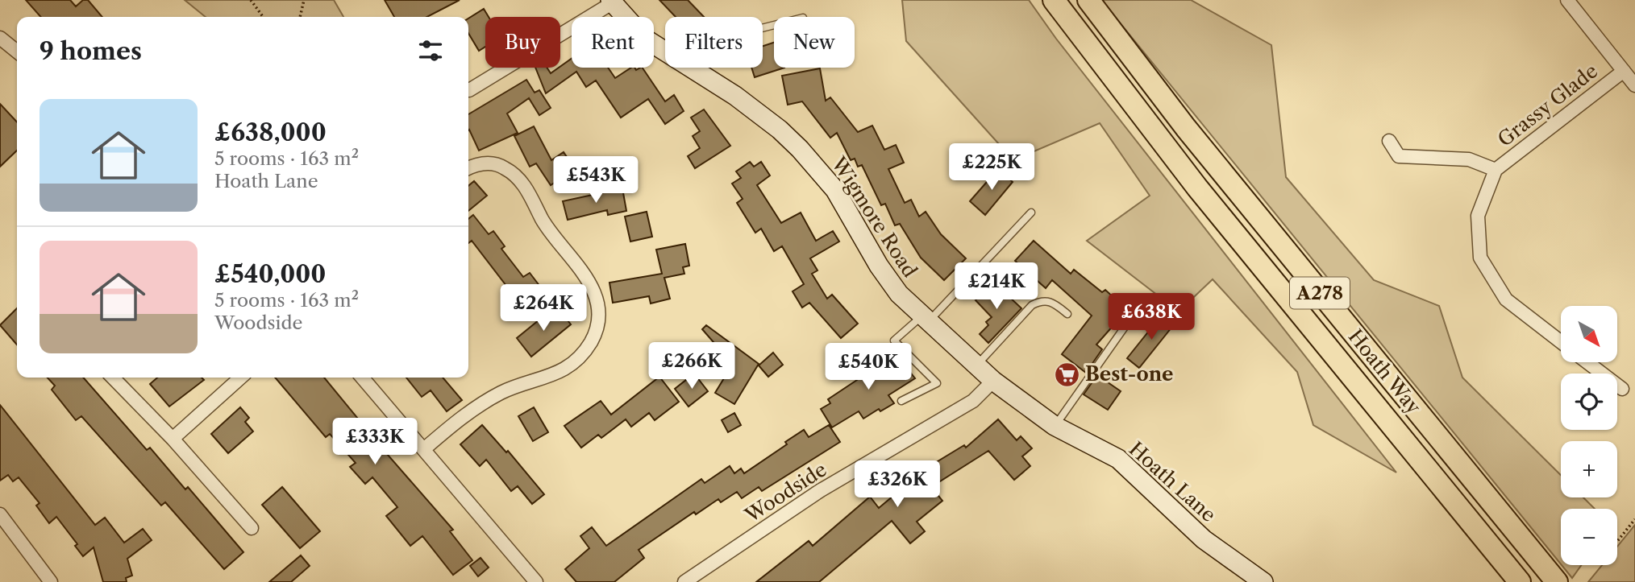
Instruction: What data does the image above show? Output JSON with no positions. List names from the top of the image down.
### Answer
{
  "streets": {
    "main road": ["A278", "Hoath Way"],
    "street": [
      "Grassy Glade",
      "Wigmore Road",
      "Hoath Lane",
      "Woodside"
    ]
  },
  "crossings": [
    ["Wigmore Road", "Hoath Lane"],
    ["Wigmore Road", "Woodside"],
    ["Hoath Lane", "Woodside"]
  ],
  "places": {
    "supermarket": ["Best-one"]
  },
  "north": "bottom right",
  "page": {
    "chip": [
      "Buy",
      "Rent",
      "Filters",
      "New"
    ],
    "heading": "9 homes",
    "list": [
      {
        "name": "£638,000",
        "note": "5 rooms · 163 m² · Hoath Lane"
      },
      {
        "name": "£540,000",
        "note": "5 rooms · 163 m² · Woodside"
      }
    ],
    "price": [
      "£225K",
      "£543K",
      "£214K",
      "£264K",
      "£638K",
      "£266K",
      "£540K",
      "£333K",
      "£326K"
    ],
    "map_buttons": ["+", "−"]
  }
}
